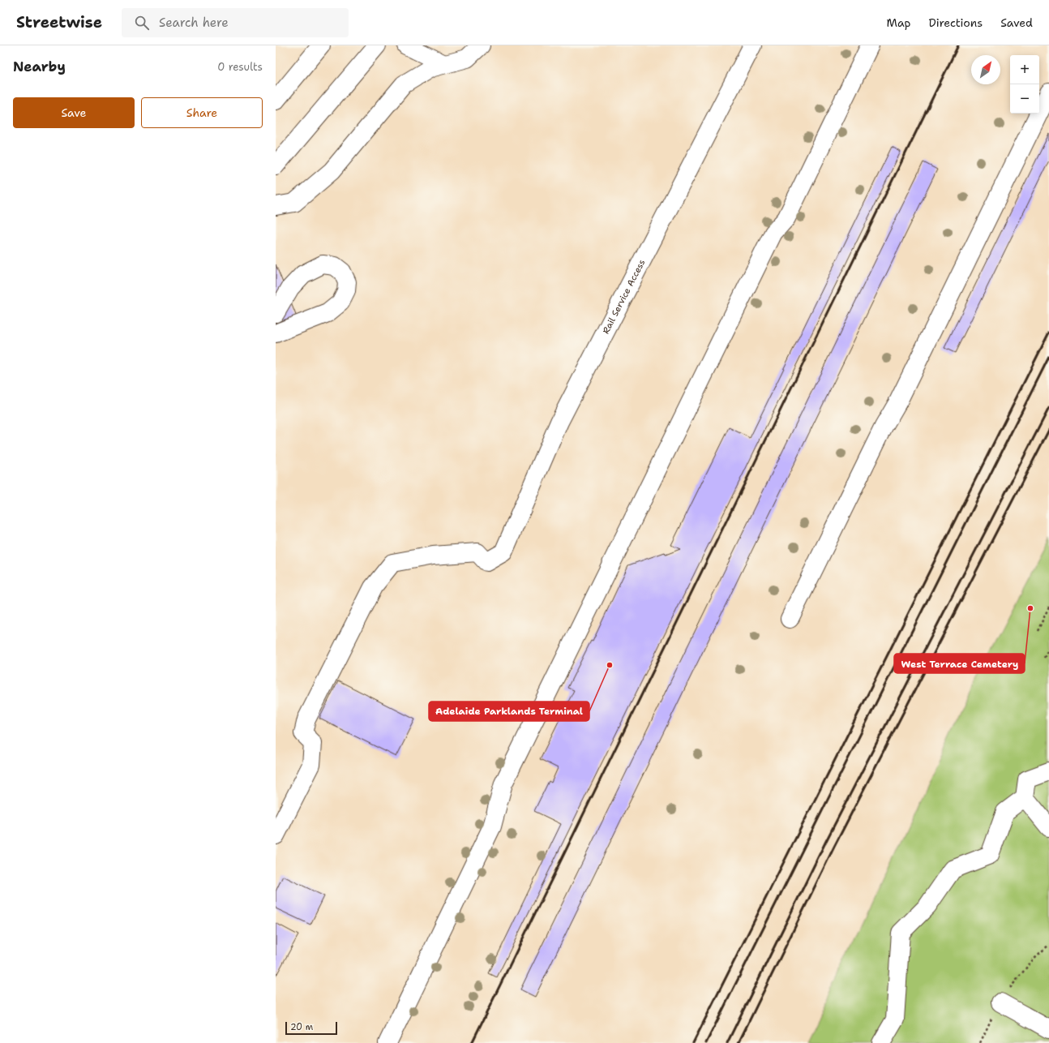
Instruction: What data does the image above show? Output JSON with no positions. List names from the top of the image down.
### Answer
{
  "streets": {
    "lane": ["Rail Service Access"]
  },
  "places": ["West Terrace Cemetery", "Adelaide Parklands Terminal"],
  "scale_bar": "20 m",
  "north": "top right",
  "page": {
    "header": "Streetwise",
    "search": "Search here",
    "nav": ["Map", "Directions", "Saved"],
    "heading": ["Nearby", "0 results"],
    "map_buttons": ["+", "−"],
    "buttons": ["Save", "Share"],
    "scale": "20 m"
  }
}
